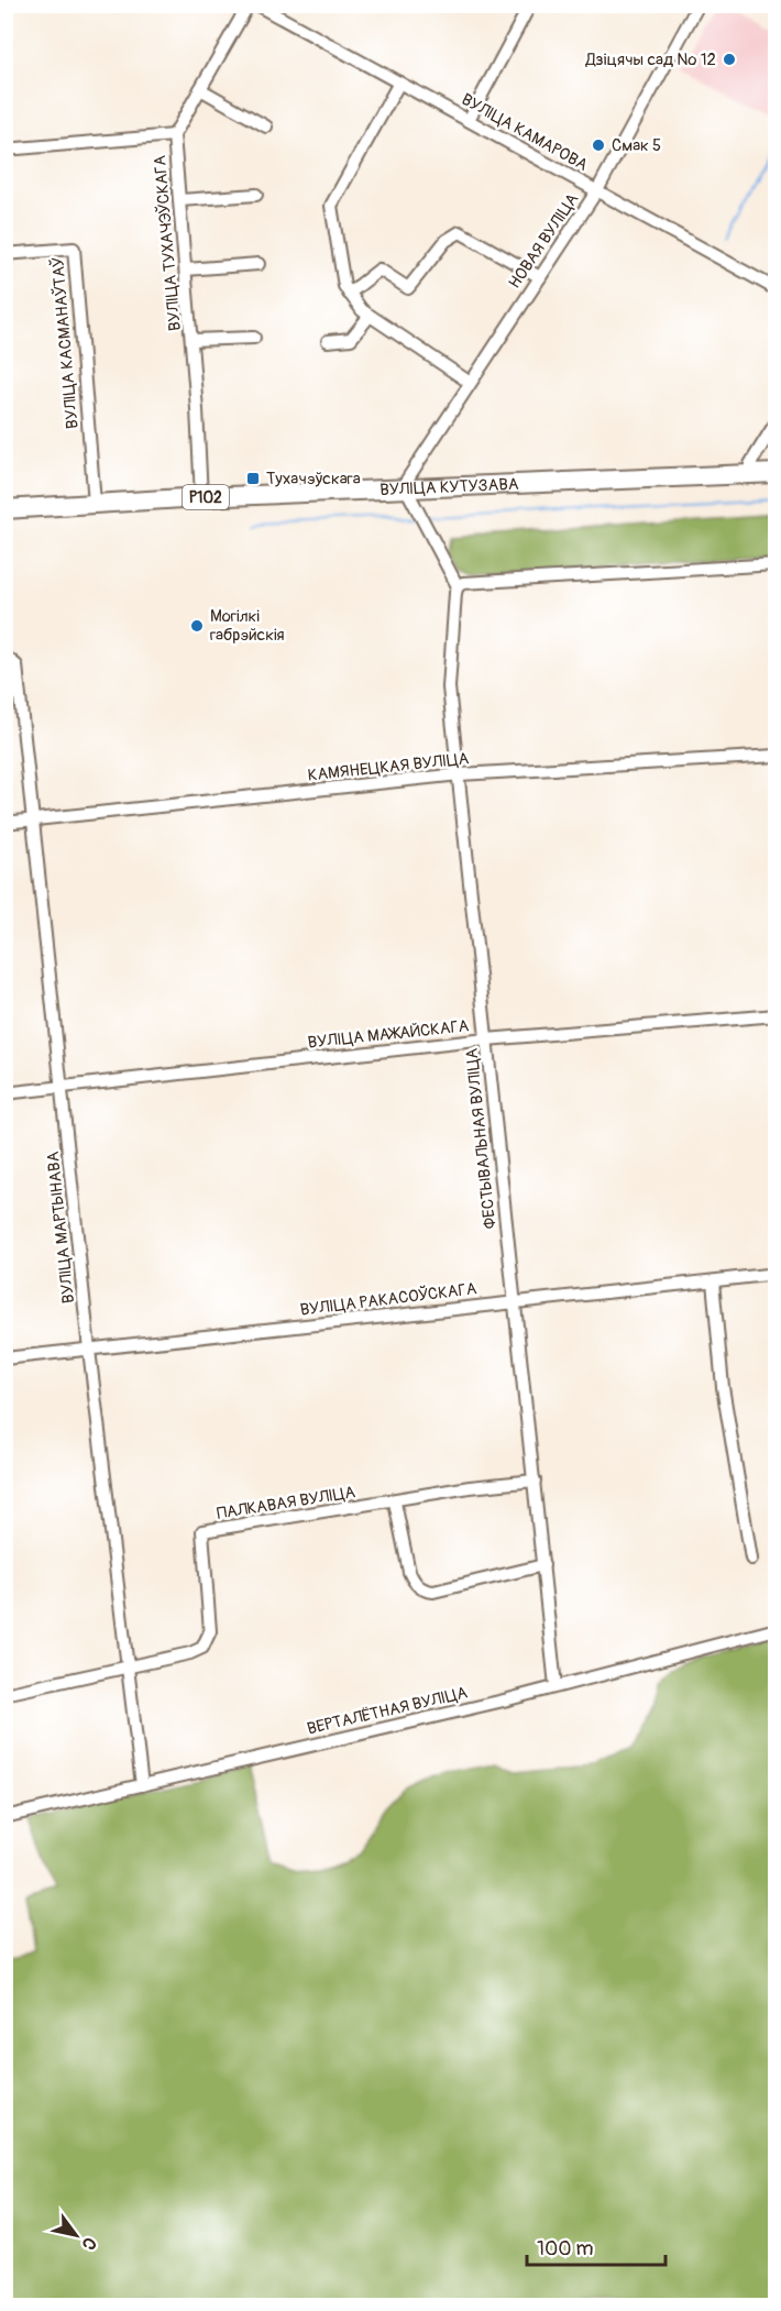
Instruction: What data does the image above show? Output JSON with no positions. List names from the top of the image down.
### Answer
{
  "streets": {
    "main road": ["ВУЛІЦА КУТУЗАВА", "Р102"],
    "street": [
      "ВУЛІЦА КАМАРОВА",
      "НОВАЯ ВУЛІЦА",
      "ВУЛІЦА ТУХАЧЭЎСКАГА",
      "ВУЛІЦА КАСМАНАЎТАЎ",
      "КАМЯНЕЦКАЯ ВУЛІЦА",
      "ВУЛІЦА МАЖАЙСКАГА",
      "ФЕСТЫВАЛЬНАЯ ВУЛІЦА",
      "ВУЛІЦА МАРТЫНАВА",
      "ВУЛІЦА РАКАСОЎСКАГА",
      "ПАЛКАВАЯ ВУЛІЦА",
      "ВЕРТАЛЁТНАЯ ВУЛІЦА"
    ]
  },
  "crossings": [
    ["ВУЛІЦА КАМАРОВА", "НОВАЯ ВУЛІЦА"],
    ["НОВАЯ ВУЛІЦА", "ВУЛІЦА КУТУЗАВА"],
    ["ВУЛІЦА ТУХАЧЭЎСКАГА", "ВУЛІЦА КУТУЗАВА"],
    ["ВУЛІЦА КАСМАНАЎТАЎ", "ВУЛІЦА КУТУЗАВА"],
    ["КАМЯНЕЦКАЯ ВУЛІЦА", "ФЕСТЫВАЛЬНАЯ ВУЛІЦА"],
    ["КАМЯНЕЦКАЯ ВУЛІЦА", "ВУЛІЦА МАРТЫНАВА"],
    ["ВУЛІЦА МАЖАЙСКАГА", "ФЕСТЫВАЛЬНАЯ ВУЛІЦА"],
    ["ВУЛІЦА МАЖАЙСКАГА", "ВУЛІЦА МАРТЫНАВА"],
    ["ФЕСТЫВАЛЬНАЯ ВУЛІЦА", "ВУЛІЦА РАКАСОЎСКАГА"],
    ["ФЕСТЫВАЛЬНАЯ ВУЛІЦА", "ПАЛКАВАЯ ВУЛІЦА"],
    ["ФЕСТЫВАЛЬНАЯ ВУЛІЦА", "ВЕРТАЛЁТНАЯ ВУЛІЦА"],
    ["ВУЛІЦА МАРТЫНАВА", "ВУЛІЦА РАКАСОЎСКАГА"],
    ["ВУЛІЦА МАРТЫНАВА", "ПАЛКАВАЯ ВУЛІЦА"],
    ["ВУЛІЦА МАРТЫНАВА", "ВЕРТАЛЁТНАЯ ВУЛІЦА"]
  ],
  "places": {
    "other": ["Дзіцячы сад № 12", "Смак 5", "Могілкі габрэйскія"],
    "transit": ["Тухачэўскага"]
  },
  "scale_bar": "100 m",
  "north": "bottom right"
}
